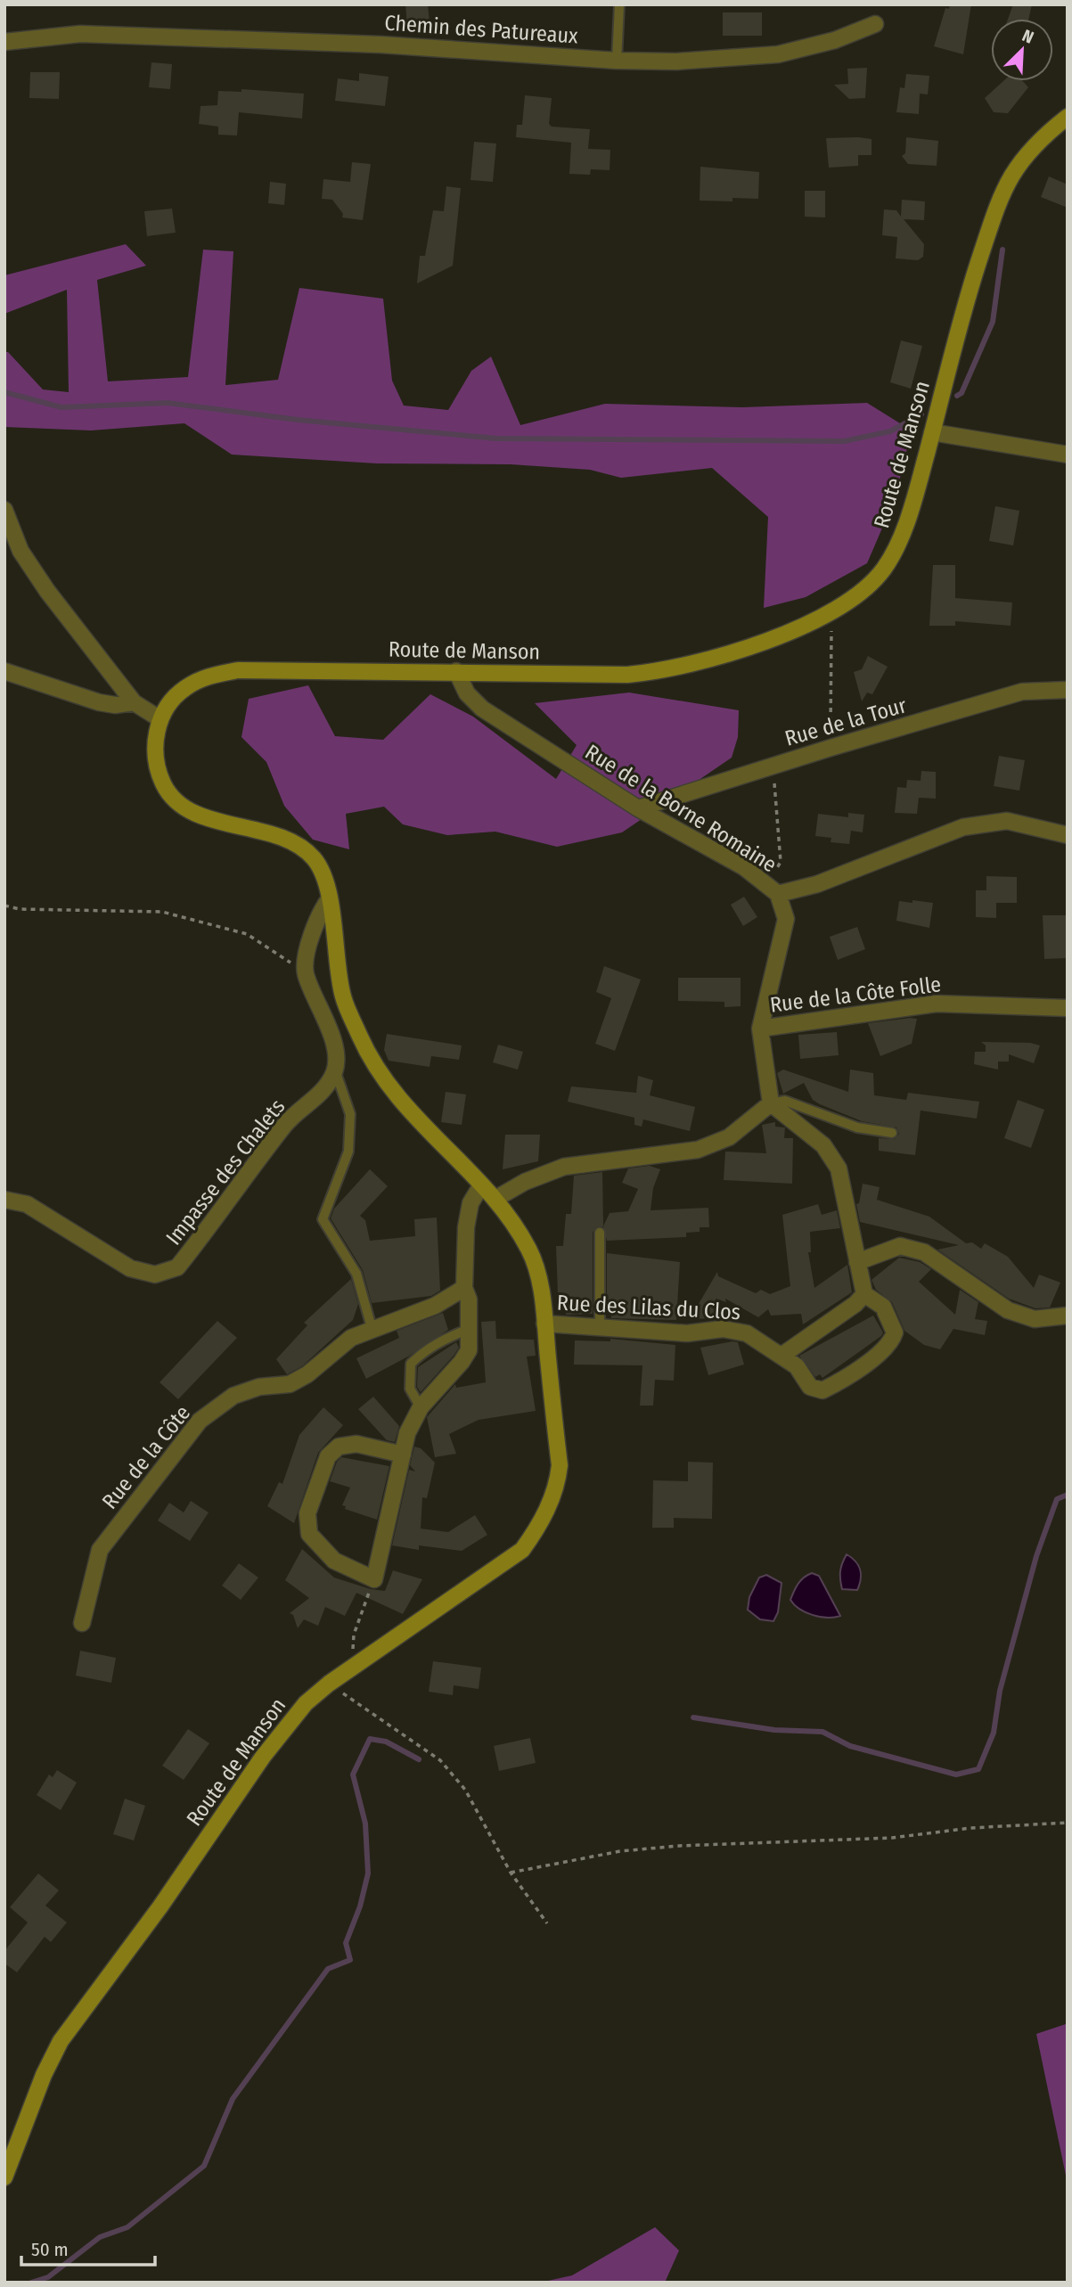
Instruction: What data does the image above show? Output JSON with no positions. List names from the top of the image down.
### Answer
{
  "streets": {
    "street": [
      "Chemin des Patureaux",
      "Route de Manson",
      "Rue de la Tour",
      "Rue de la Borne Romaine",
      "Rue de la Côte Folle",
      "Impasse des Chalets",
      "Rue des Lilas du Clos",
      "Rue de la Côte"
    ]
  },
  "crossings": [
    ["Route de Manson", "Rue de la Borne Romaine"],
    ["Route de Manson", "Rue des Lilas du Clos"],
    ["Rue de la Tour", "Rue de la Borne Romaine"],
    ["Rue de la Borne Romaine", "Rue de la Côte Folle"]
  ],
  "scale_bar": "50 m",
  "north": "top right"
}
